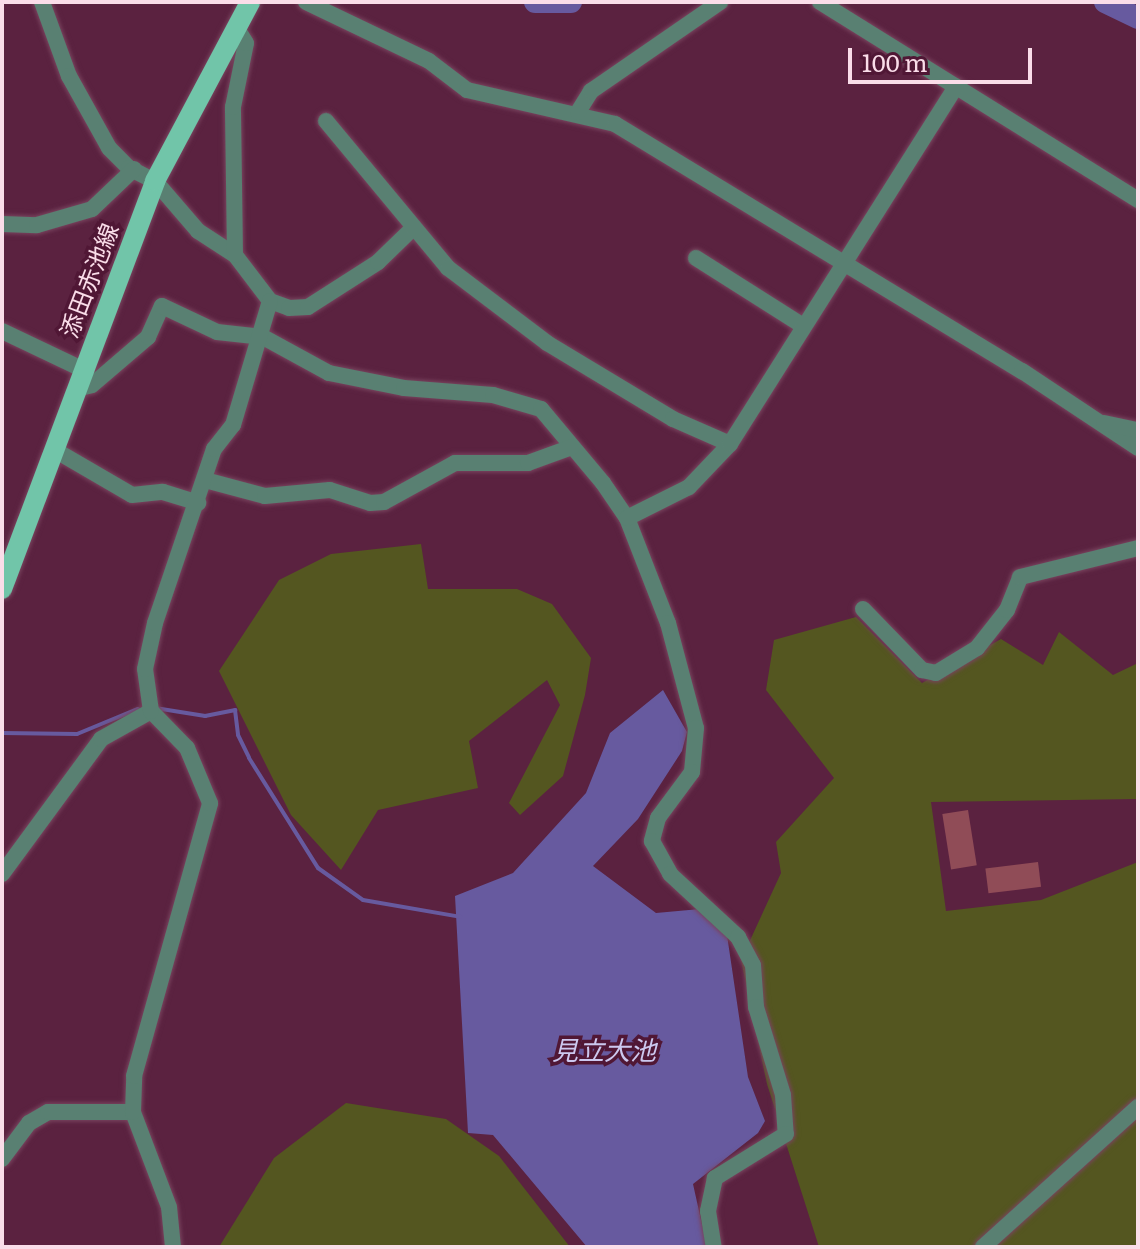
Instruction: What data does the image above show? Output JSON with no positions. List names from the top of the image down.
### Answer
{
  "streets": {
    "main road": ["添田赤池線"]
  },
  "water": ["見立大池"],
  "scale_bar": "100 m"
}
